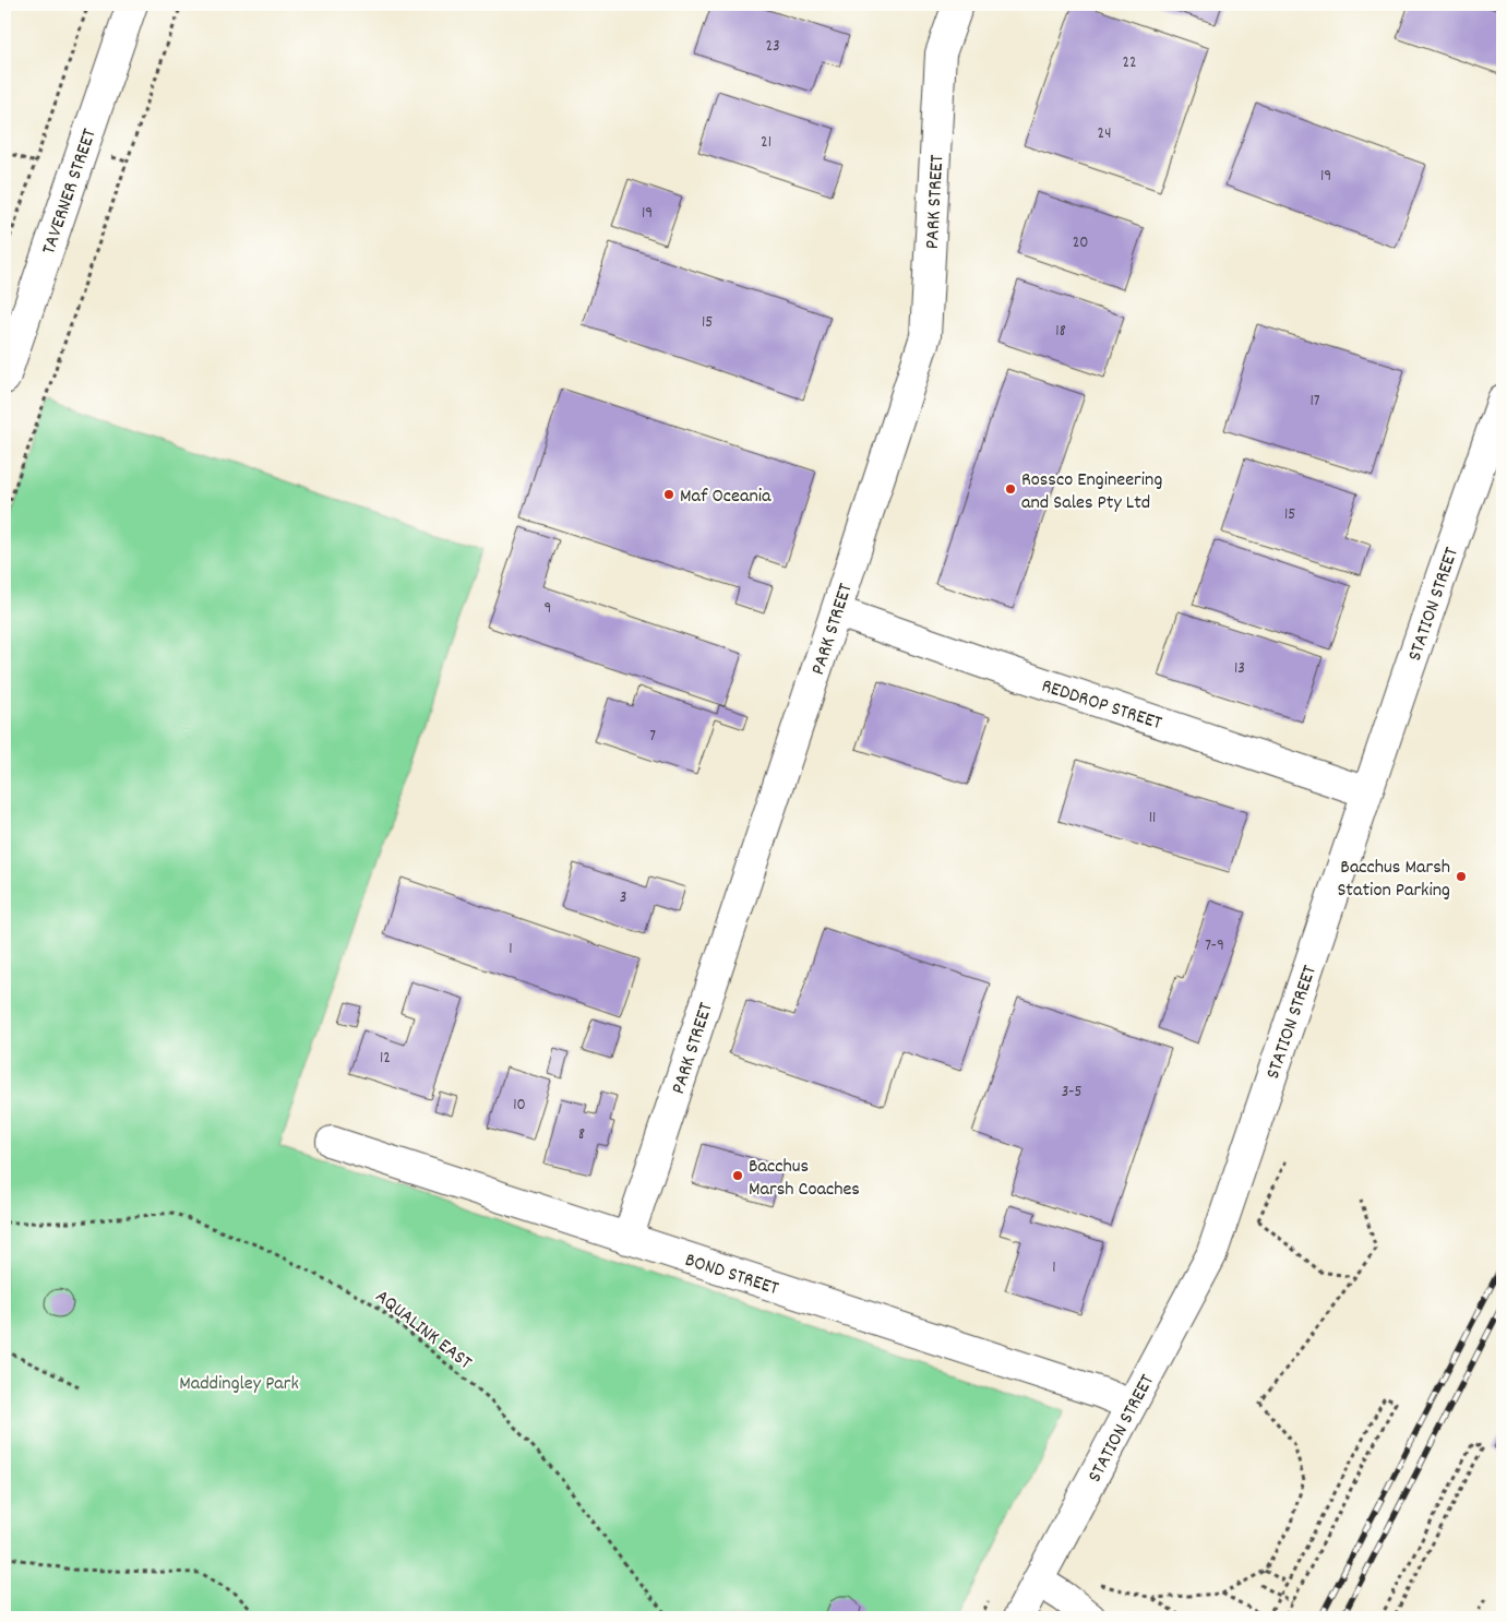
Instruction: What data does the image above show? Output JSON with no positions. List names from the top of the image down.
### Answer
{
  "streets": {
    "street": [
      "TAVERNER STREET",
      "PARK STREET",
      "STATION STREET",
      "REDDROP STREET",
      "BOND STREET"
    ],
    "path": ["AQUALINK EAST"]
  },
  "crossings": [
    ["PARK STREET", "REDDROP STREET"],
    ["PARK STREET", "BOND STREET"],
    ["STATION STREET", "REDDROP STREET"],
    ["STATION STREET", "BOND STREET"]
  ],
  "parks": ["Maddingley Park"],
  "places": [
    "Rossco Engineering and Sales Pty Ltd",
    "Maf Oceania",
    "Bacchus Marsh Station Parking",
    "Bacchus Marsh Coaches"
  ],
  "house_numbers": [
    "23",
    "22",
    "24",
    "21",
    "19",
    "19",
    "20",
    "15",
    "18",
    "17",
    "15",
    "9",
    "13",
    "7",
    "11",
    "3",
    "7-9",
    "1",
    "12",
    "3-5",
    "10",
    "8",
    "1"
  ]
}
